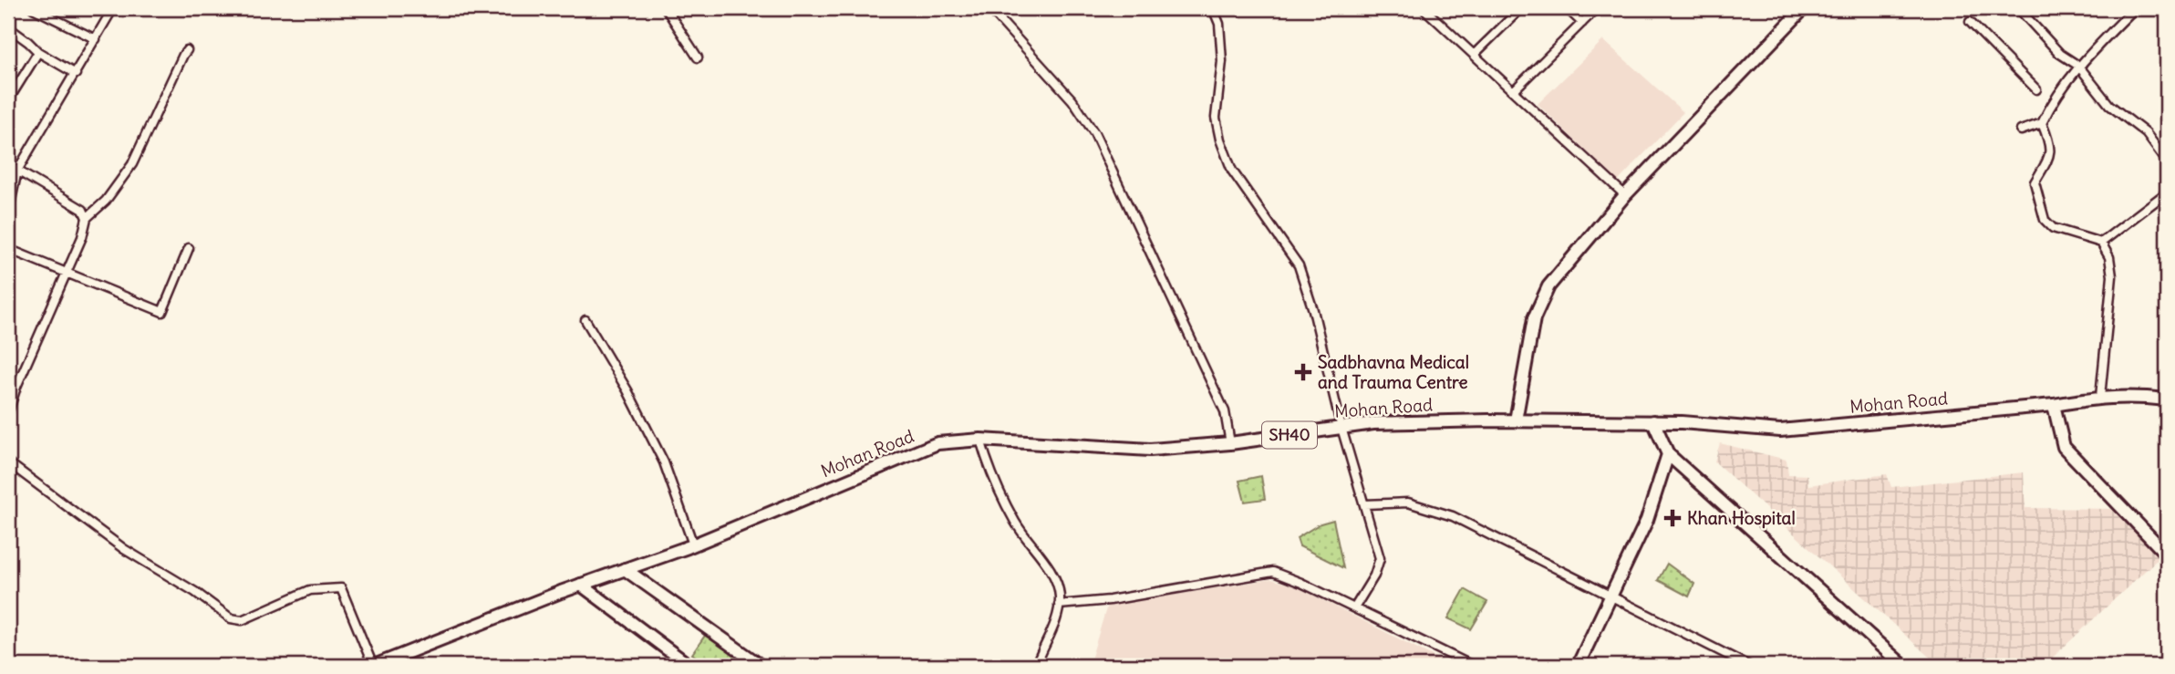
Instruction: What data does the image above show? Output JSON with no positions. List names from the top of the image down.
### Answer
{
  "streets": {
    "main road": ["Mohan Road", "SH40"]
  },
  "places": {
    "health": ["Sadbhavna Medical and Trauma Centre", "Khan Hospital"]
  }
}
